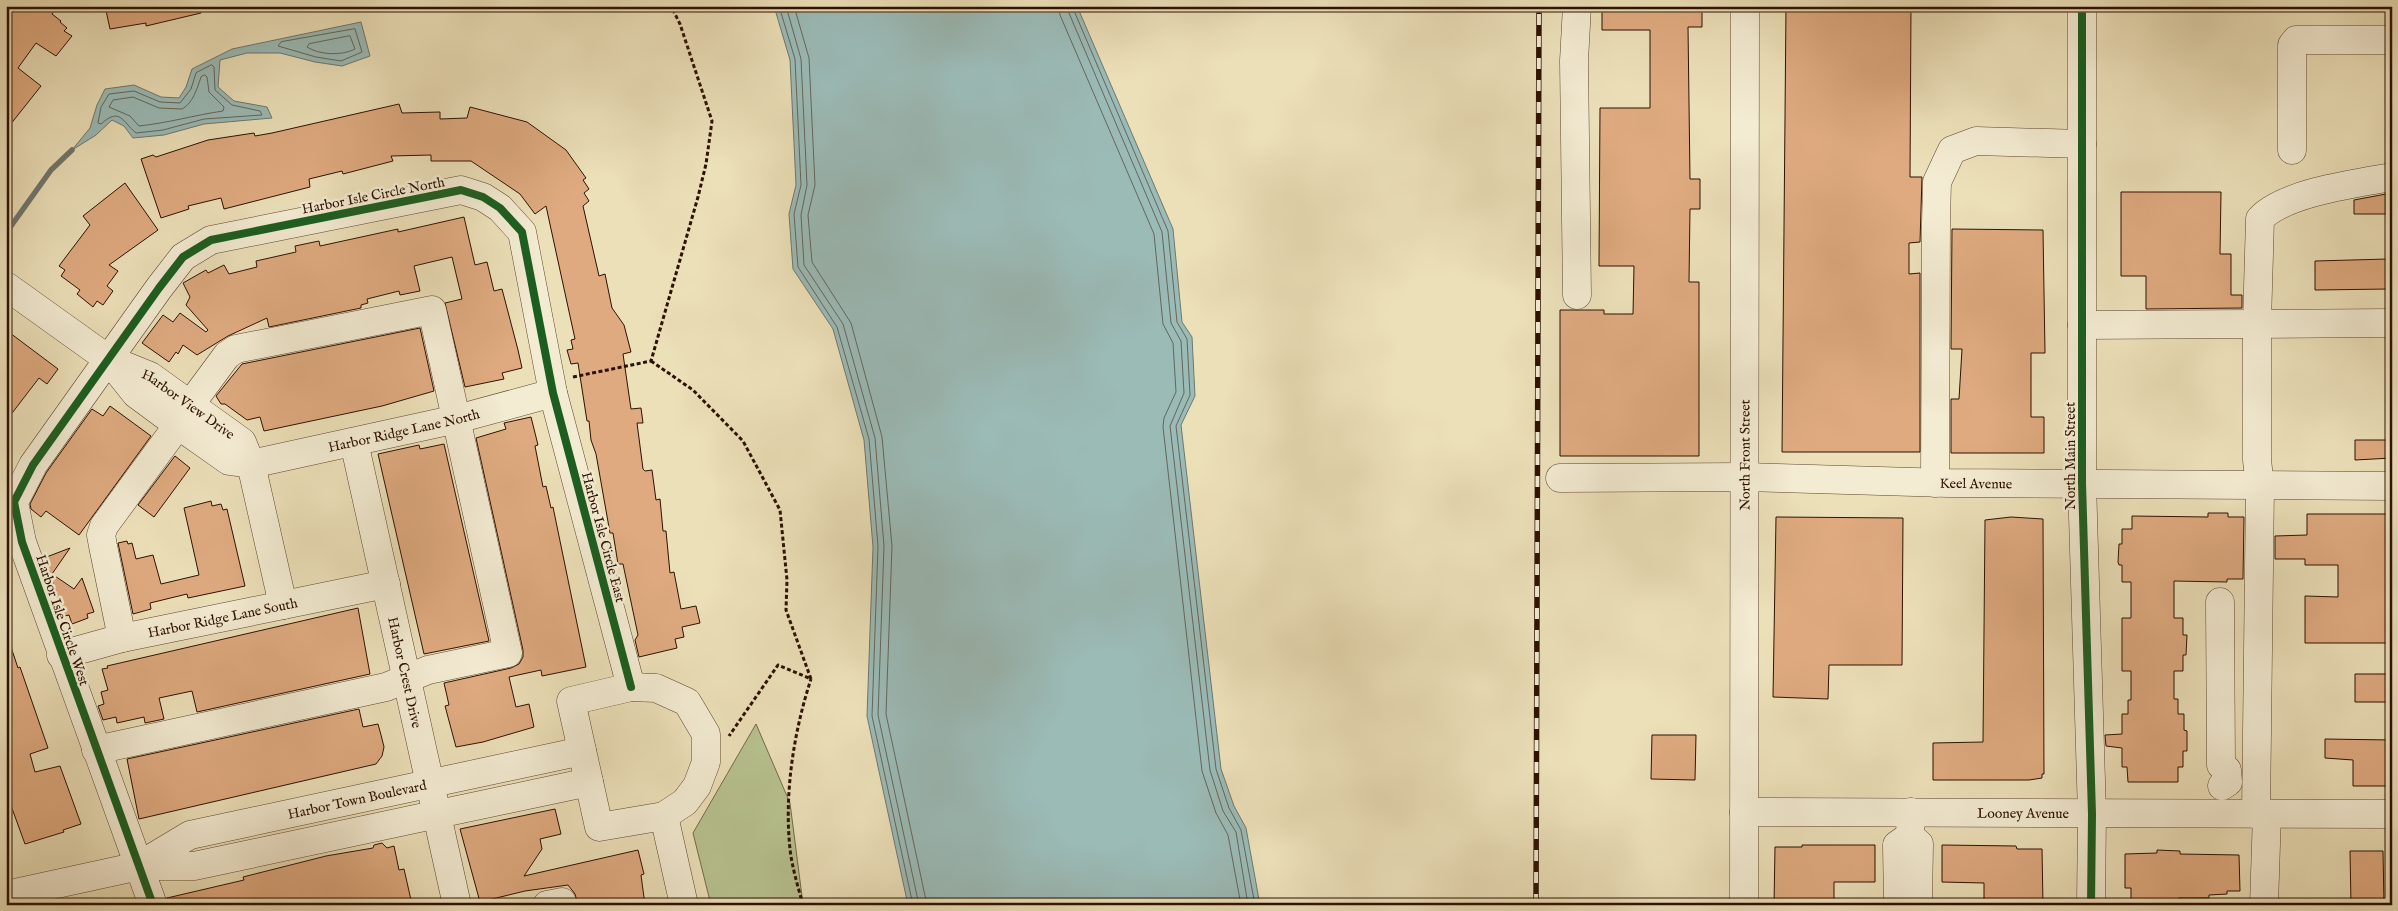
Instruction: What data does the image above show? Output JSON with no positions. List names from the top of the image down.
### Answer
{
  "streets": {
    "street": [
      "Harbor Isle Circle North",
      "Harbor View Drive",
      "Harbor Ridge Lane North",
      "North Front Street",
      "North Main Street",
      "Keel Avenue",
      "Harbor Isle Circle East",
      "Harbor Ridge Lane South",
      "Harbor Isle Circle West",
      "Harbor Crest Drive",
      "Harbor Town Boulevard",
      "Looney Avenue"
    ]
  },
  "crossings": [
    ["Harbor Isle Circle North", "Harbor View Drive"],
    ["Harbor Isle Circle North", "Harbor Ridge Lane North"],
    ["Harbor Isle Circle North", "Harbor Isle Circle East"],
    ["Harbor Isle Circle North", "Harbor Isle Circle West"],
    ["Harbor View Drive", "Harbor Ridge Lane North"],
    ["Harbor View Drive", "Harbor Ridge Lane South"],
    ["Harbor View Drive", "Harbor Isle Circle West"],
    ["Harbor Ridge Lane North", "Harbor Isle Circle East"],
    ["Harbor Ridge Lane North", "Harbor Crest Drive"],
    ["North Front Street", "Keel Avenue"],
    ["North Front Street", "Looney Avenue"],
    ["North Main Street", "Keel Avenue"],
    ["North Main Street", "Looney Avenue"],
    ["Harbor Isle Circle East", "Harbor Town Boulevard"],
    ["Harbor Ridge Lane South", "Harbor Isle Circle West"],
    ["Harbor Ridge Lane South", "Harbor Crest Drive"],
    ["Harbor Isle Circle West", "Harbor Town Boulevard"],
    ["Harbor Crest Drive", "Harbor Town Boulevard"]
  ]
}
